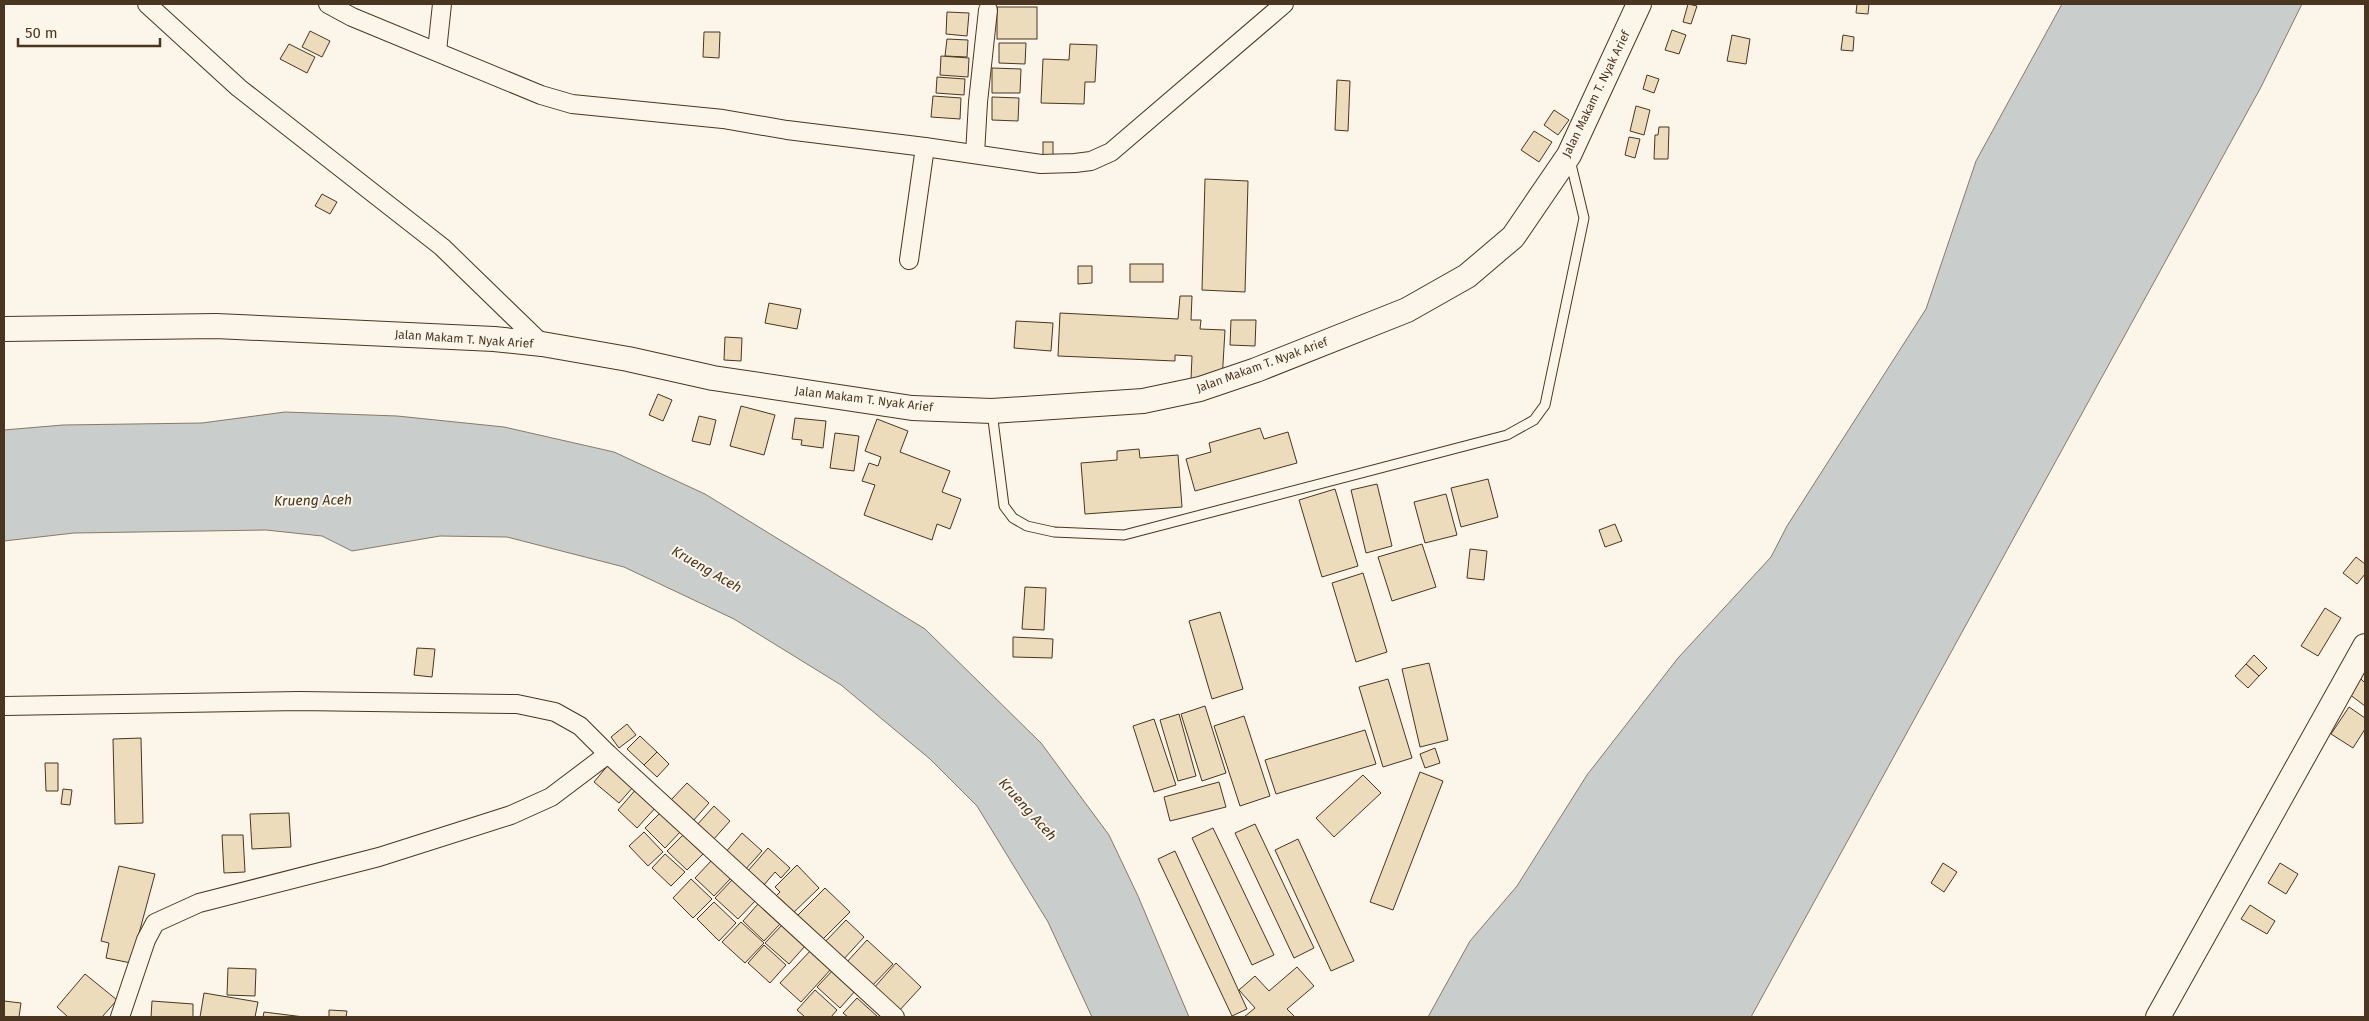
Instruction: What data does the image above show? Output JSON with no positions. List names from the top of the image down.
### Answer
{
  "streets": {
    "street": ["Jalan Makam T. Nyak Arief"]
  },
  "water": ["Krueng Aceh"],
  "scale_bar": "50 m"
}
